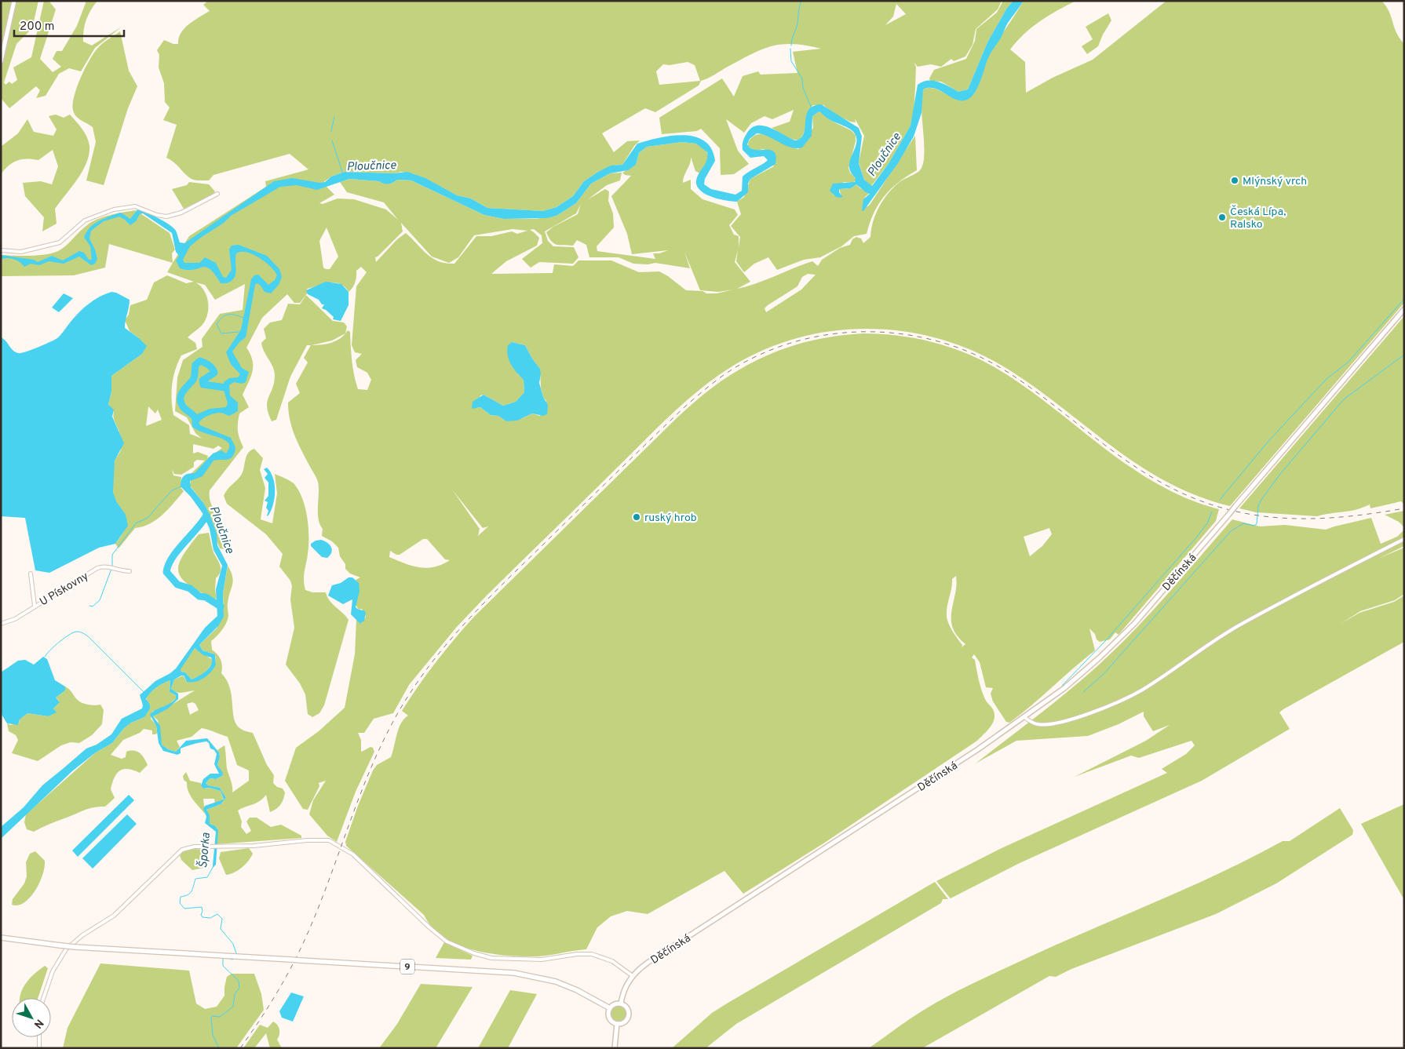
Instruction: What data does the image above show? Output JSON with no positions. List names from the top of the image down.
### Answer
{
  "streets": {
    "main road": ["Děčínská", "9"],
    "street": ["U Pískovny"]
  },
  "crossings": [
    ["Děčínská", "9"]
  ],
  "water": ["Ploučnice", "Šporka"],
  "places": ["Mlýnský vrch", "Česká Lípa, Ralsko", "ruský hrob"],
  "scale_bar": "200 m",
  "north": "bottom right"
}
